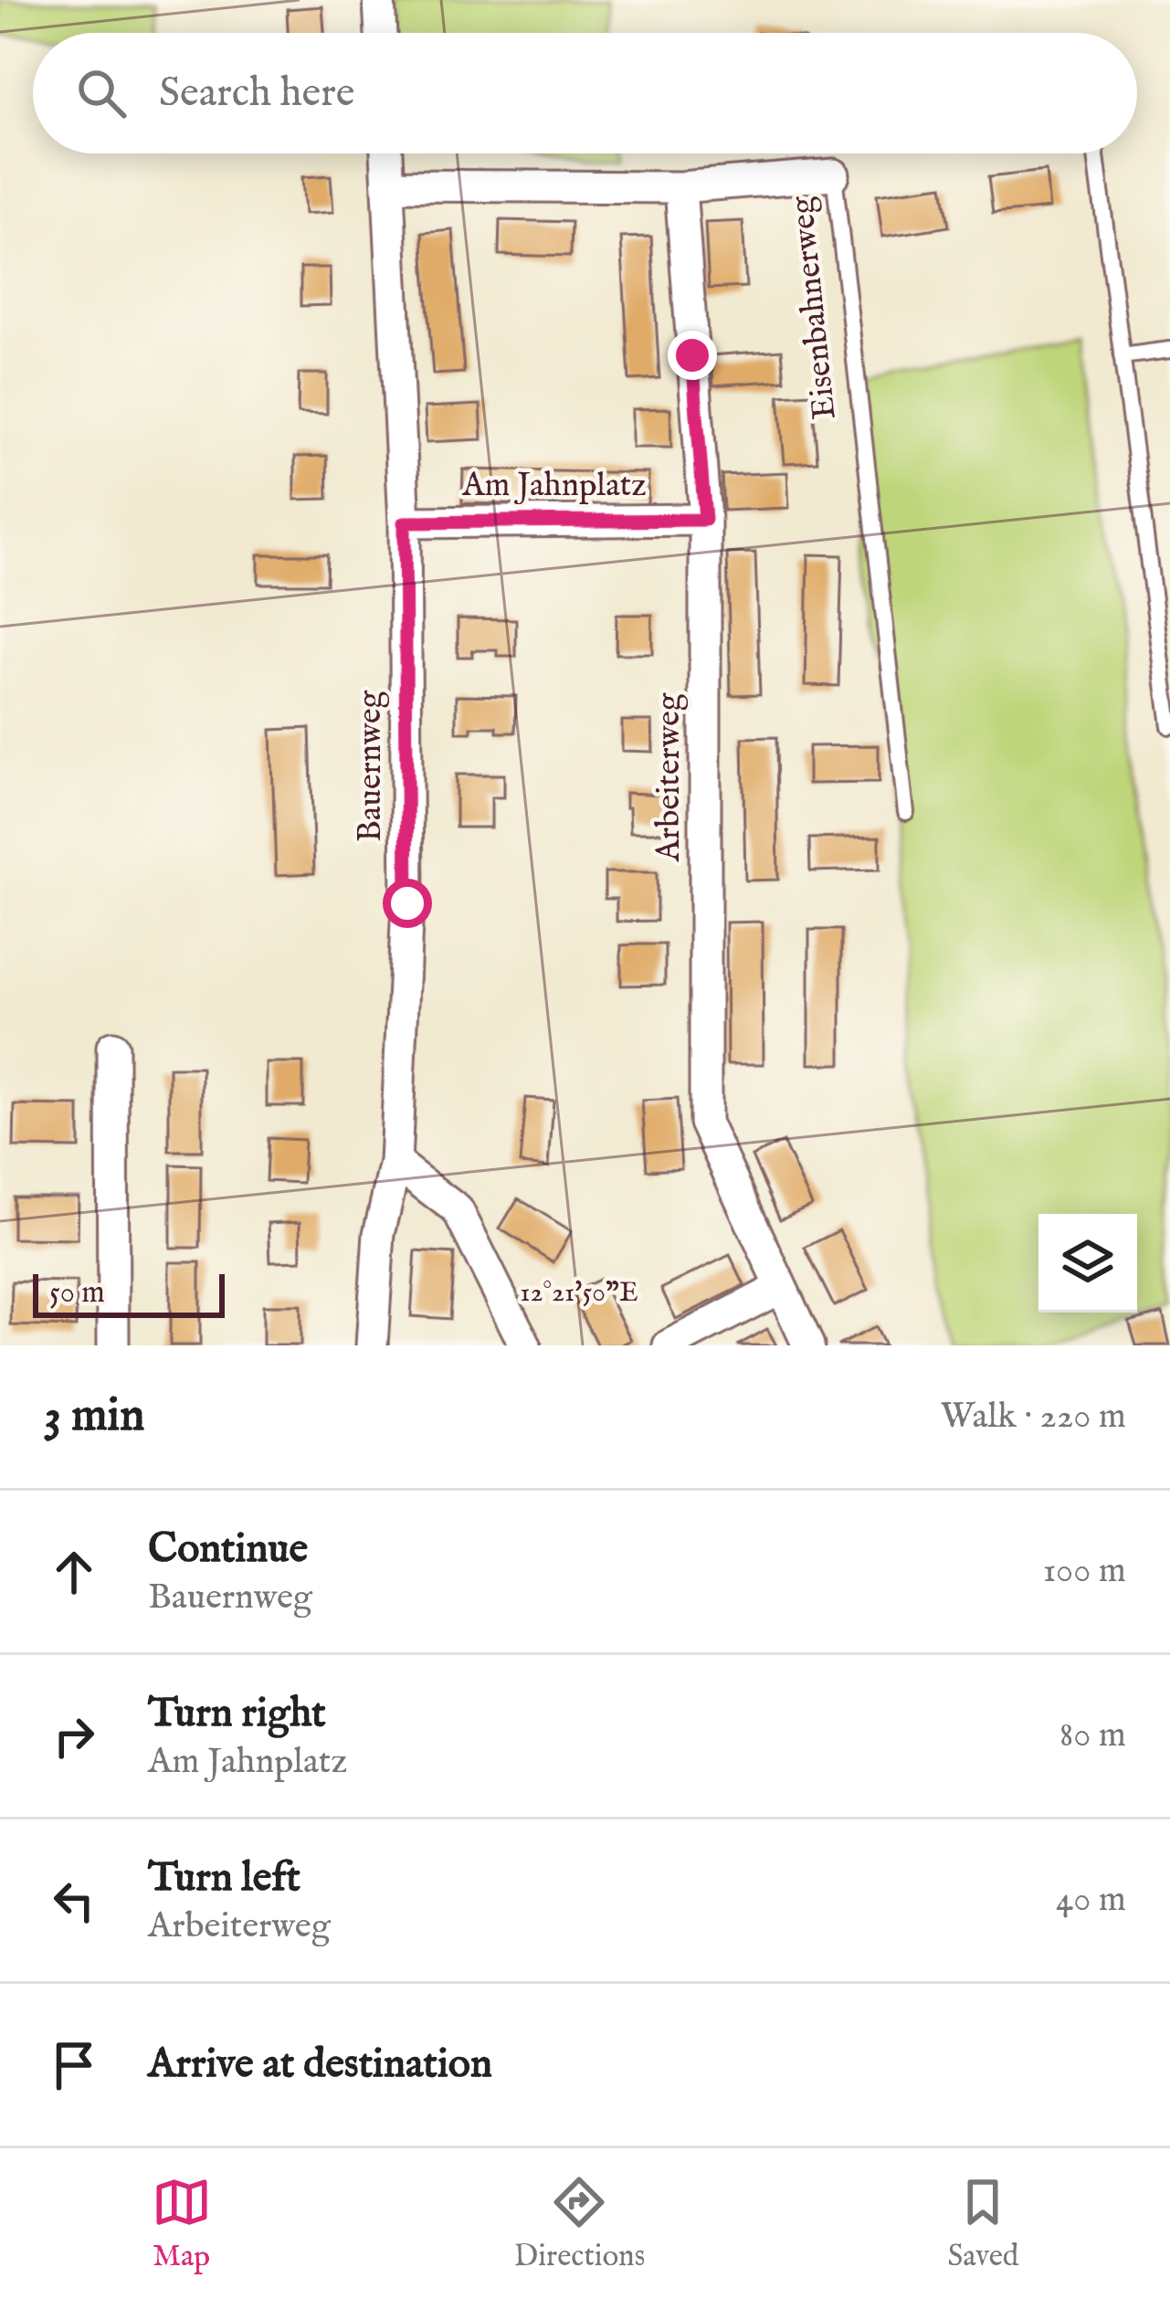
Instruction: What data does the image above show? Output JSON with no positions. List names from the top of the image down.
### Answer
{
  "streets": {
    "street": [
      "Eisenbahnerweg",
      "Am Jahnplatz",
      "Bauernweg",
      "Arbeiterweg"
    ]
  },
  "crossings": [
    ["Eisenbahnerweg", "Bauernweg"],
    ["Eisenbahnerweg", "Arbeiterweg"],
    ["Am Jahnplatz", "Bauernweg"],
    ["Am Jahnplatz", "Arbeiterweg"]
  ],
  "scale_bar": "50 m",
  "page": {
    "search": "Search here",
    "scale": "50 m",
    "heading": ["3 min", "Walk · 220 m"],
    "list": [
      ["Continue", "Bauernweg", "100 m"],
      ["Turn right", "Am Jahnplatz", "80 m"],
      ["Turn left", "Arbeiterweg", "40 m"],
      "Arrive at destination"
    ],
    "nav": ["Map", "Directions", "Saved"]
  },
  "coordinates": ["12°21'50\"E"]
}
